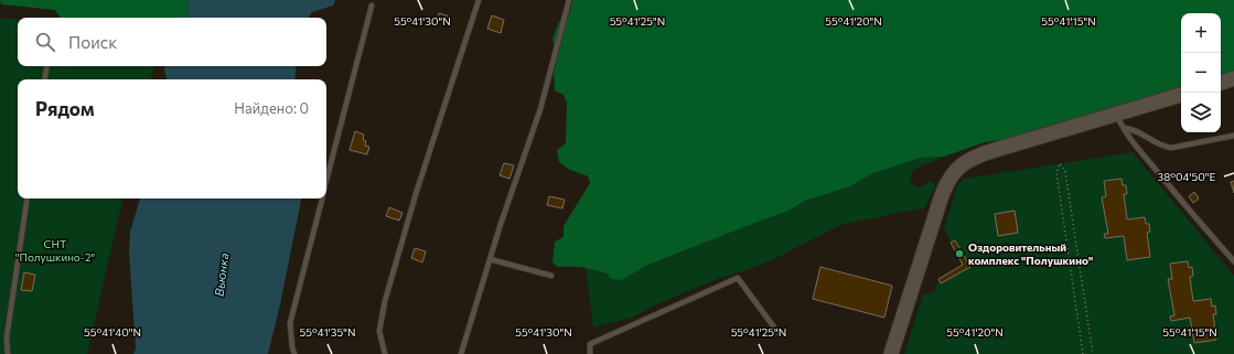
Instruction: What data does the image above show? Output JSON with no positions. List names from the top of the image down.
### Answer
{
  "water": ["Вьюнка"],
  "parks": ["СНТ \"Полушкино-2\""],
  "places": ["Оздоровительный комплекс \"Полушкино\""],
  "page": {
    "map_buttons": ["+", "−"],
    "search": "Поиск",
    "heading": ["Рядом", "Найдено: 0"]
  },
  "coordinates": [
    "55°41'20\"N",
    "55°41'30\"N",
    "55°41'25\"N",
    "55°41'15\"N",
    "38°04'50\"E",
    "55°41'40\"N",
    "55°41'35\"N"
  ]
}
